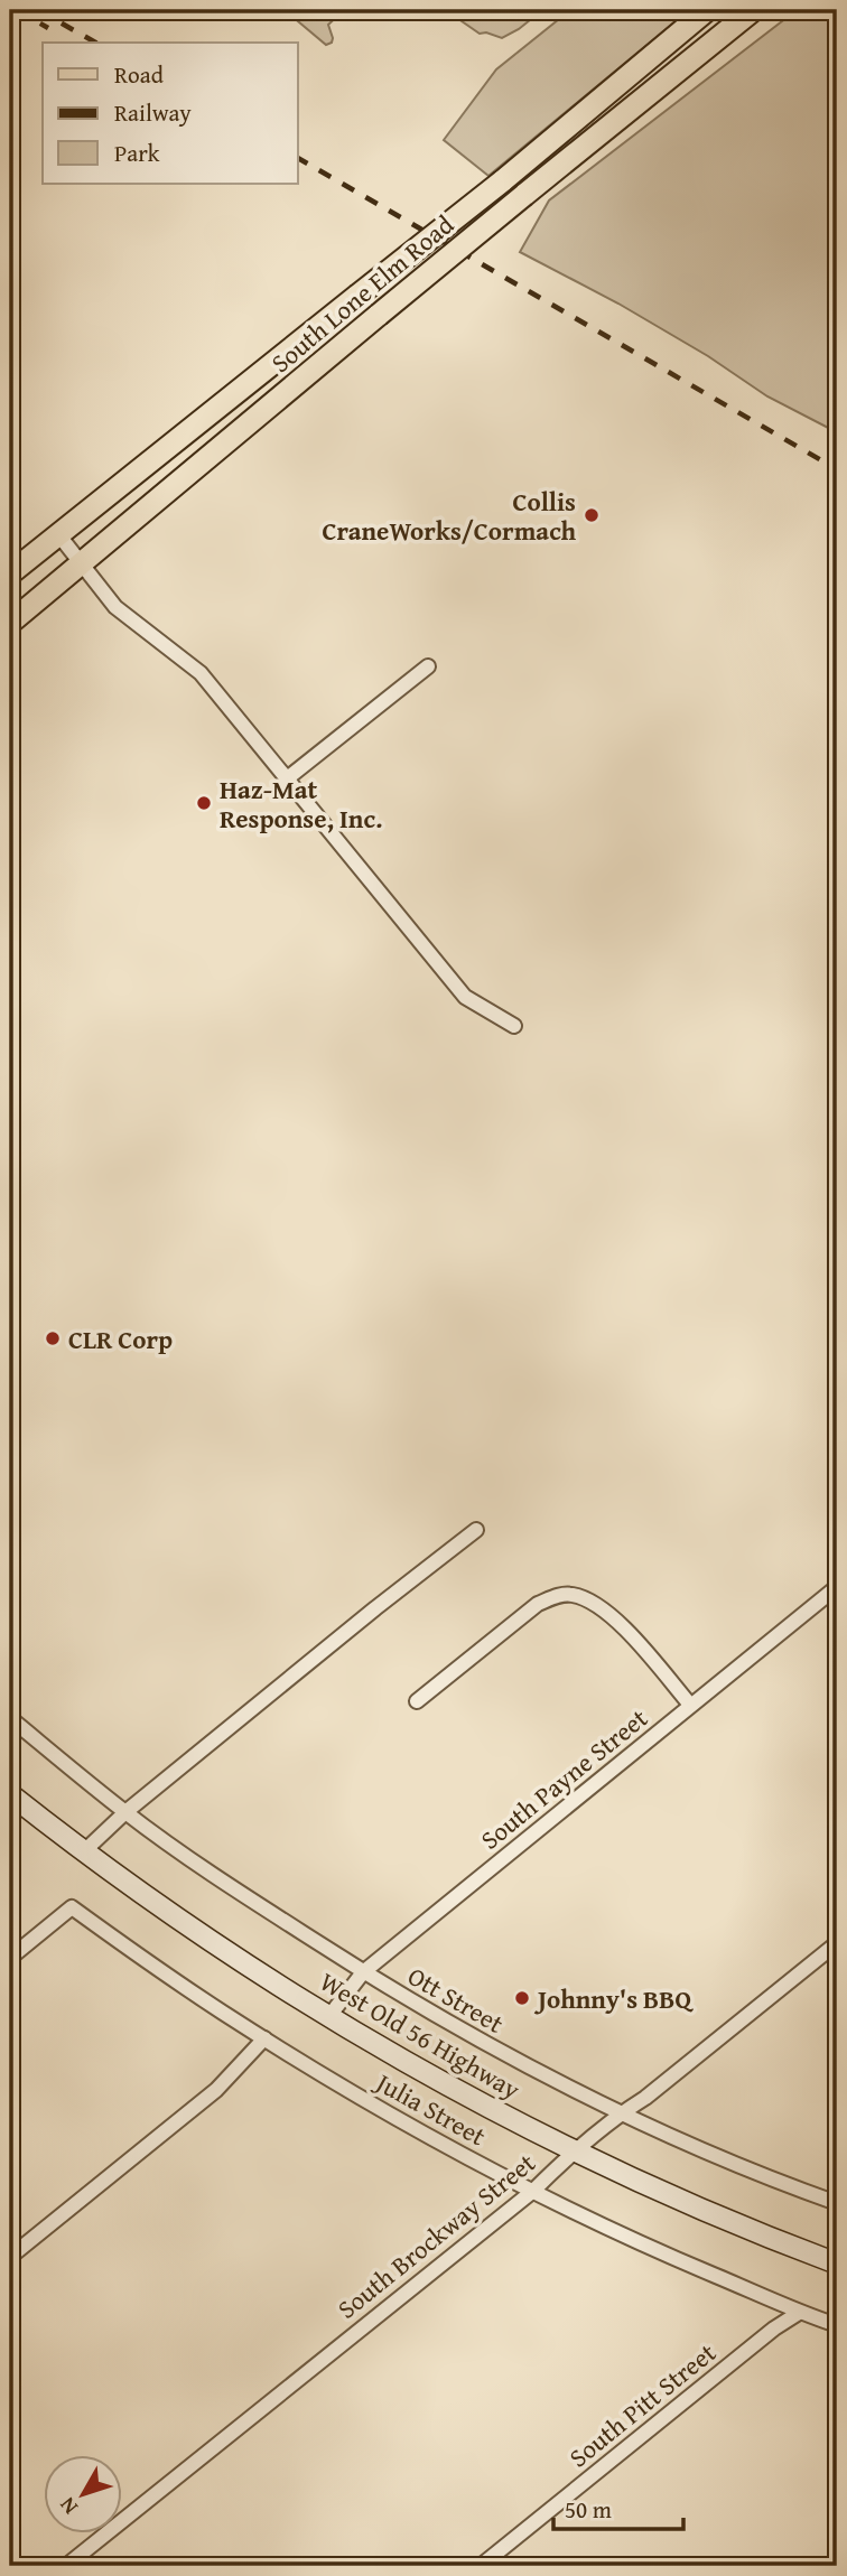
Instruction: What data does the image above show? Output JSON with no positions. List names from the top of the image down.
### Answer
{
  "streets": {
    "main road": ["South Lone Elm Road", "West Old 56 Highway"],
    "street": [
      "South Payne Street",
      "Ott Street",
      "Julia Street",
      "South Brockway Street",
      "South Pitt Street"
    ]
  },
  "crossings": [
    ["South Payne Street", "Ott Street"],
    ["South Payne Street", "West Old 56 Highway"],
    ["Ott Street", "South Brockway Street"],
    ["West Old 56 Highway", "South Brockway Street"],
    ["Julia Street", "South Brockway Street"],
    ["Julia Street", "South Pitt Street"]
  ],
  "places": [
    "Collis CraneWorks/Cormach",
    "Haz-Mat Response, Inc.",
    "CLR Corp",
    "Johnny's BBQ"
  ],
  "legend": ["Road", "Railway", "Park"],
  "scale_bar": "50 m",
  "north": "bottom left"
}
